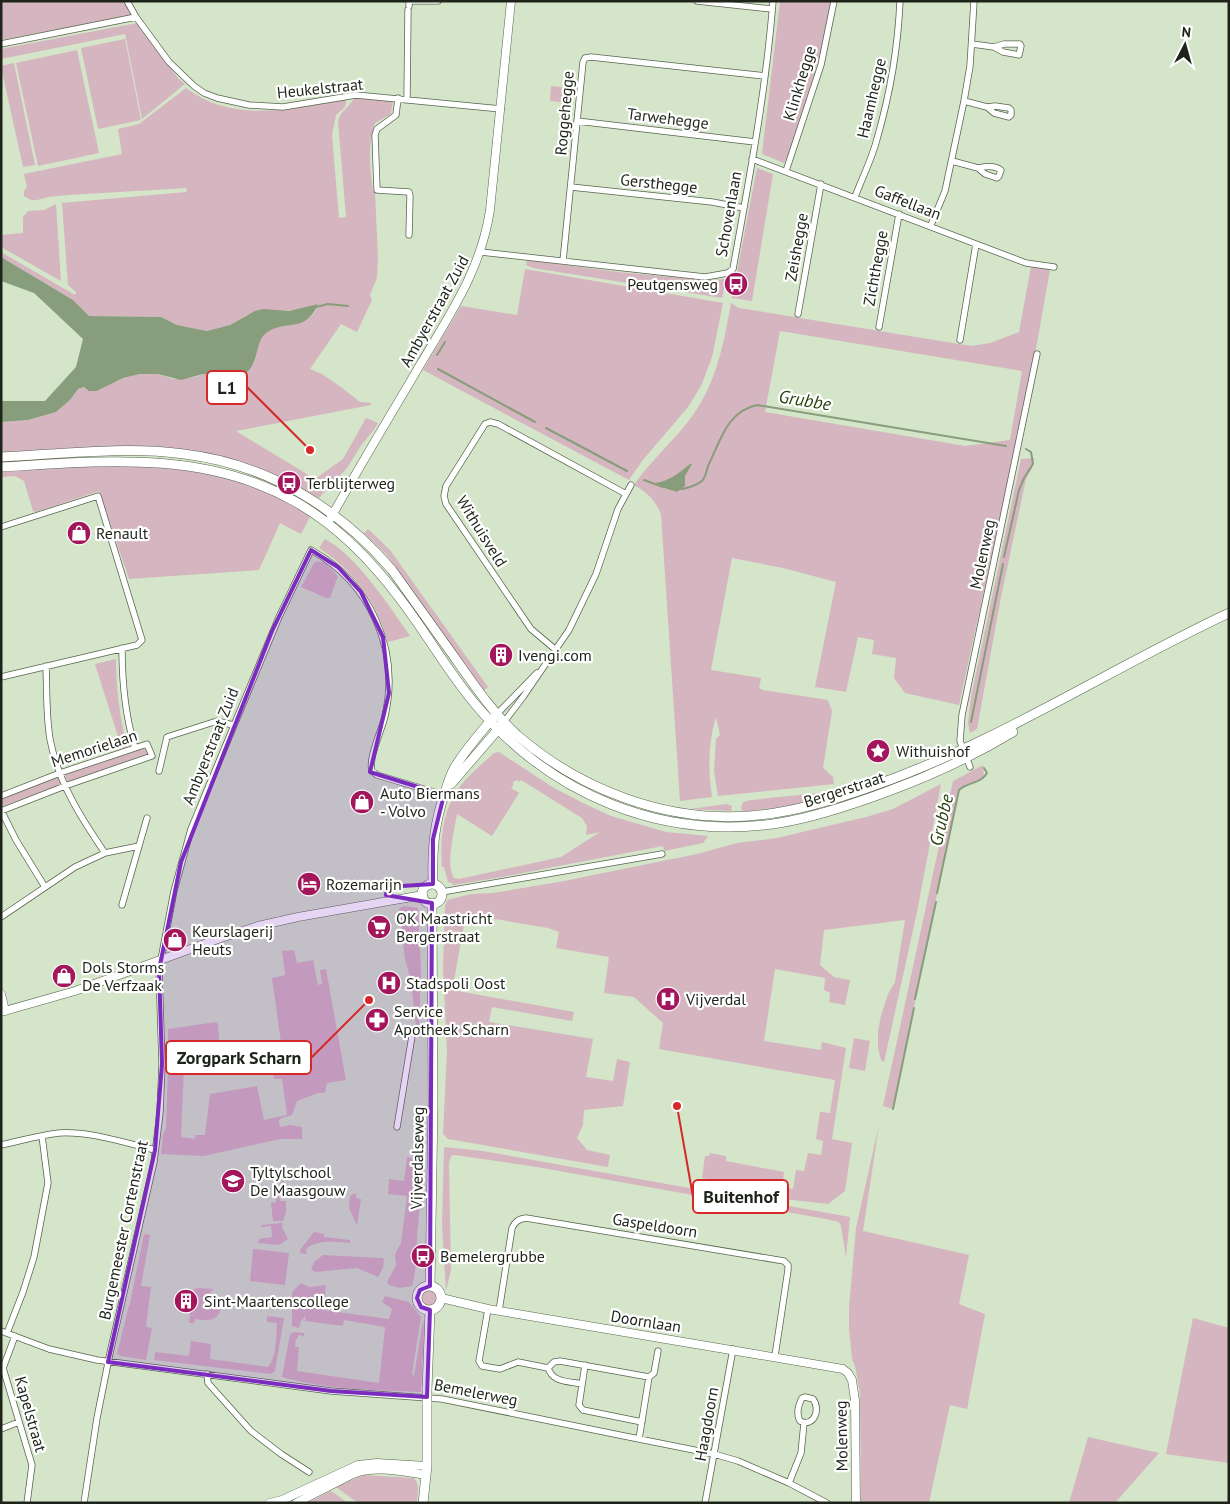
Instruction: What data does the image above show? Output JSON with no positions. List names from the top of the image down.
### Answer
{
  "streets": {
    "main road": ["Bergerstraat", "Vijverdalseweg"],
    "street": [
      "Klinkhegge",
      "Heukelstraat",
      "Haamhegge",
      "Roggehegge",
      "Tarwehegge",
      "Gersthegge",
      "Gaffellaan",
      "Schovenlaan",
      "Zeishegge",
      "Zichthegge",
      "Ambyerstraat Zuid",
      "Withuisveld",
      "Molenweg",
      "Memorielaan",
      "Gaspeldoorn",
      "Burgemeester Cortenstraat",
      "Doornlaan",
      "Bemelerweg",
      "Kapelstraat",
      "Haagdoorn"
    ]
  },
  "crossings": [
    ["Klinkhegge", "Gaffellaan"],
    ["Heukelstraat", "Ambyerstraat Zuid"],
    ["Haamhegge", "Gaffellaan"],
    ["Roggehegge", "Tarwehegge"],
    ["Roggehegge", "Gersthegge"],
    ["Roggehegge", "Schovenlaan"],
    ["Tarwehegge", "Schovenlaan"],
    ["Gersthegge", "Schovenlaan"],
    ["Gaffellaan", "Schovenlaan"],
    ["Gaffellaan", "Zeishegge"],
    ["Gaffellaan", "Zichthegge"],
    ["Schovenlaan", "Ambyerstraat Zuid"],
    ["Ambyerstraat Zuid", "Burgemeester Cortenstraat"],
    ["Molenweg", "Bergerstraat"],
    ["Molenweg", "Doornlaan"],
    ["Vijverdalseweg", "Doornlaan"],
    ["Gaspeldoorn", "Doornlaan"],
    ["Burgemeester Cortenstraat", "Bemelerweg"],
    ["Doornlaan", "Haagdoorn"],
    ["Bemelerweg", "Kapelstraat"],
    ["Bemelerweg", "Haagdoorn"]
  ],
  "water": ["Grubbe"],
  "places": {
    "bus stop": ["Peutgensweg", "Terblijterweg", "Bemelergrubbe"],
    "other": ["L1", "Zorgpark Scharn", "Buitenhof"],
    "shop": [
      "Renault",
      "Auto Biermans - Volvo",
      "Keurslagerij Heuts",
      "Dols Storms De Verfzaak"
    ],
    "building": ["Ivengi.com", "Sint-Maartenscollege"],
    "place": ["Withuishof"],
    "hotel": ["Rozemarijn"],
    "supermarket": ["OK Maastricht Bergerstraat"],
    "hospital": ["Stadspoli Oost", "Vijverdal"],
    "pharmacy": ["Service Apotheek Scharn"],
    "school or university": ["Tyltylschool De Maasgouw"]
  },
  "north": "top"
}
